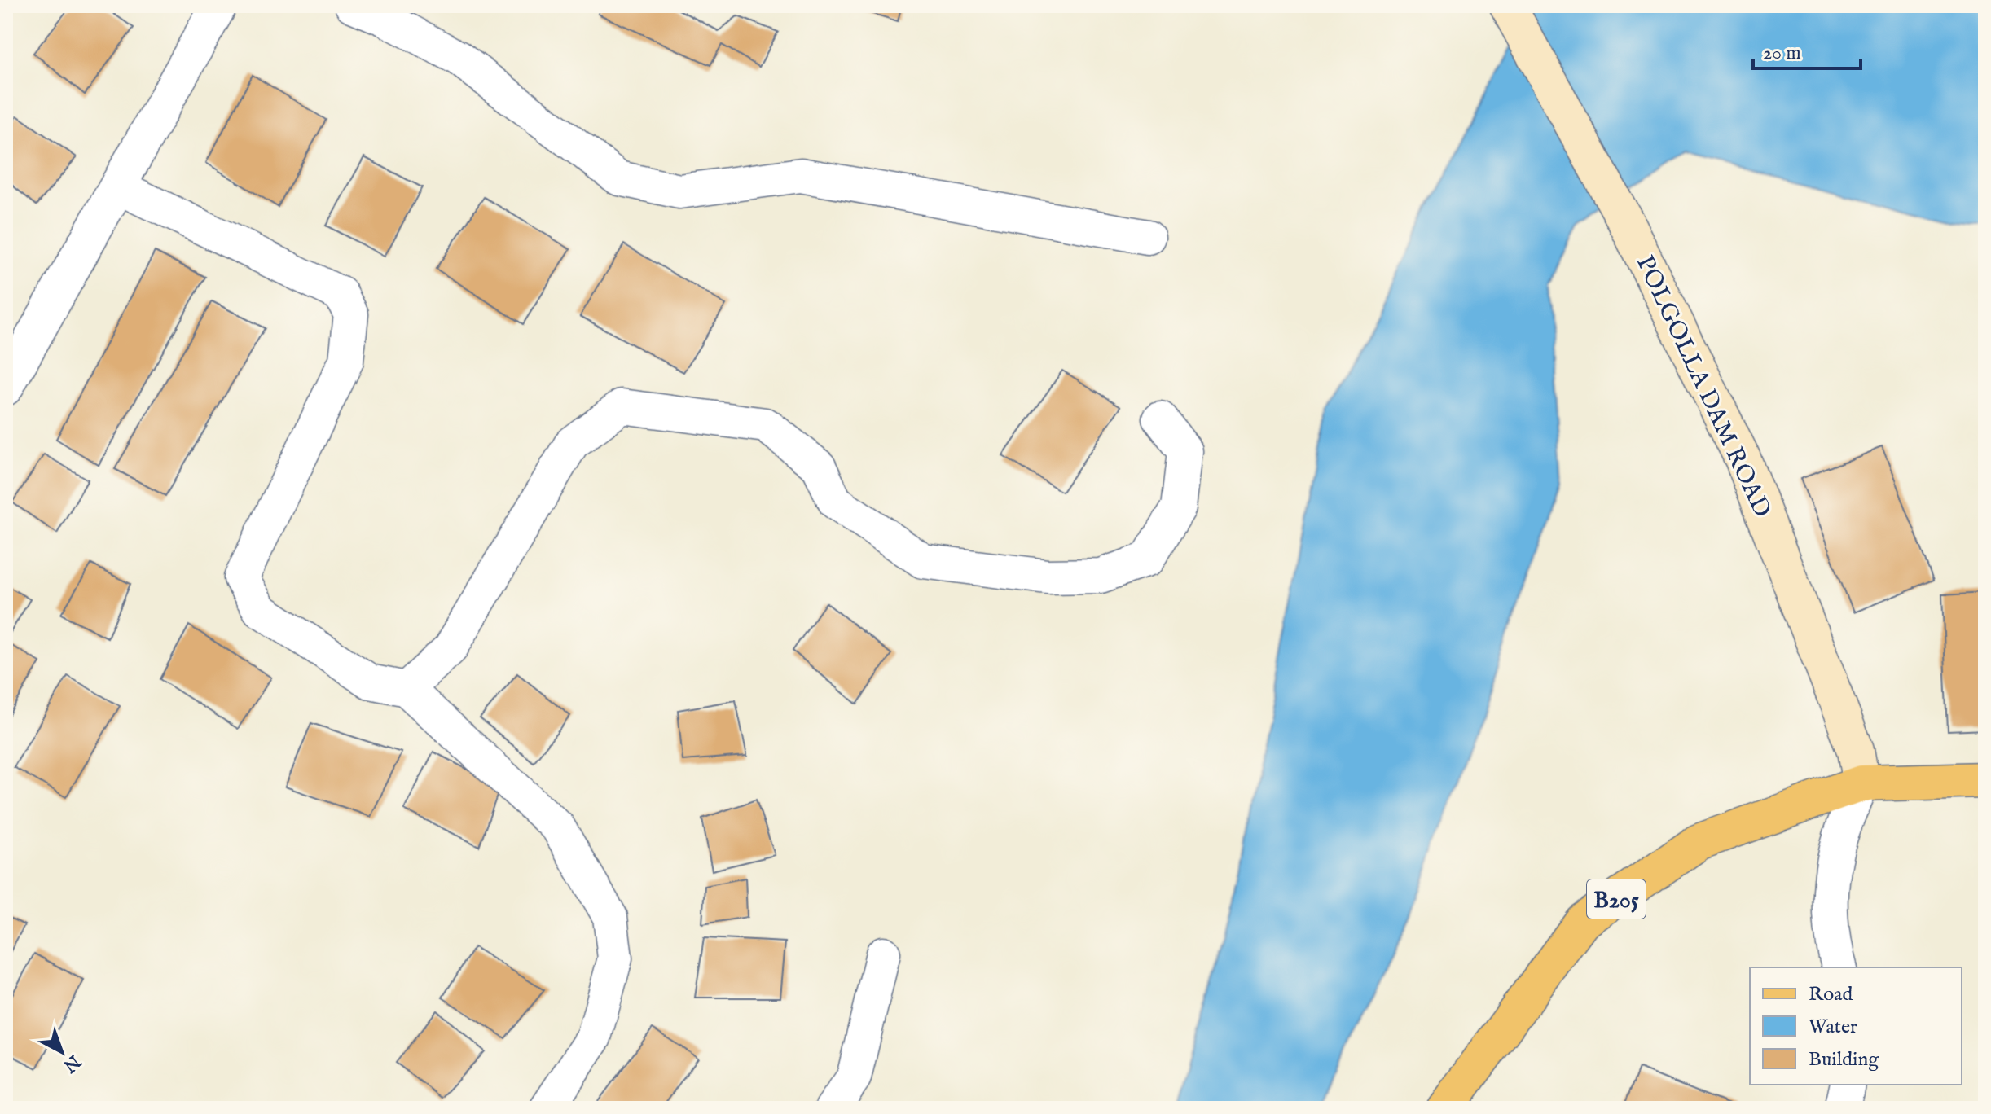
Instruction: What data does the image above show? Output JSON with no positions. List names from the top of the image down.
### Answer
{
  "streets": {
    "main road": ["POLGOLLA DAM ROAD", "B205"]
  },
  "crossings": [
    ["POLGOLLA DAM ROAD", "B205"]
  ],
  "legend": ["Road", "Water", "Building"],
  "scale_bar": "20 m",
  "north": "bottom right"
}
